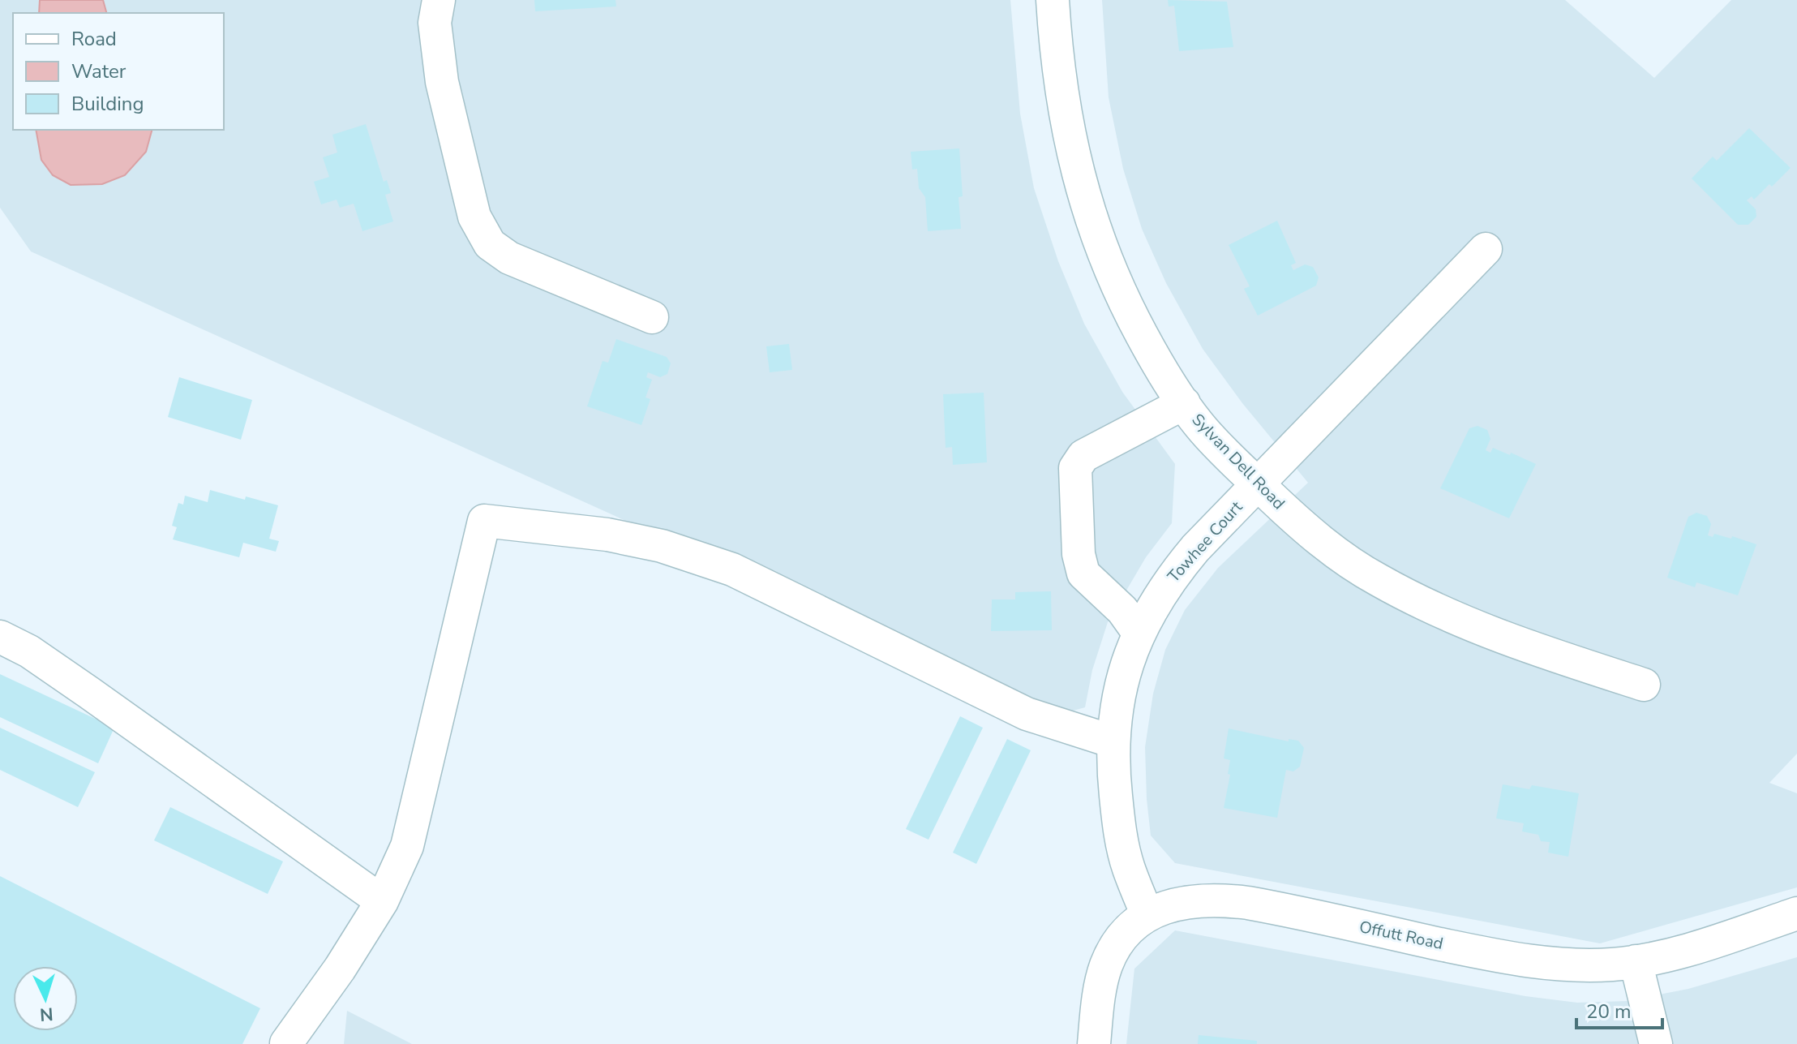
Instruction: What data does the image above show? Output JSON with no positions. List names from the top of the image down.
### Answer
{
  "streets": {
    "street": ["Sylvan Dell Road", "Towhee Court", "Offutt Road"]
  },
  "crossings": [
    ["Sylvan Dell Road", "Towhee Court"],
    ["Towhee Court", "Offutt Road"]
  ],
  "legend": ["Road", "Water", "Building"],
  "scale_bar": "20 m",
  "north": "bottom"
}
